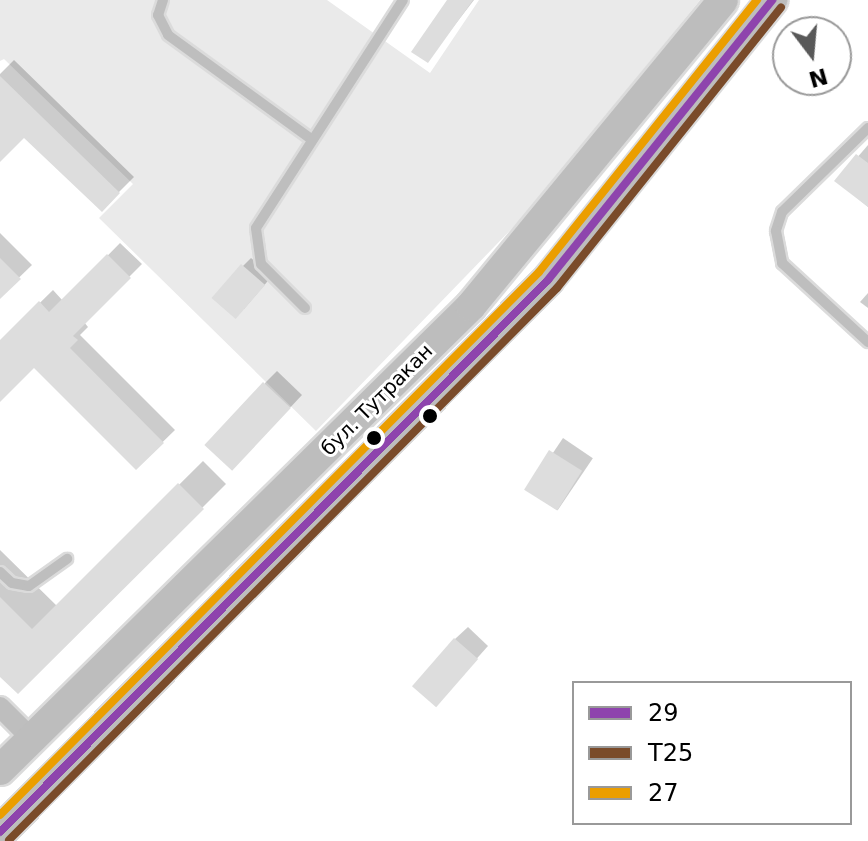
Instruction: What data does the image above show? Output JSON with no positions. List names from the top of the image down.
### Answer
{
  "streets": {
    "main road": ["бул. Тутракан"]
  },
  "lines": ["transit line 29", "transit line 27", "transit line Т25"],
  "legend": ["29", "Т25", "27"],
  "north": "bottom"
}
